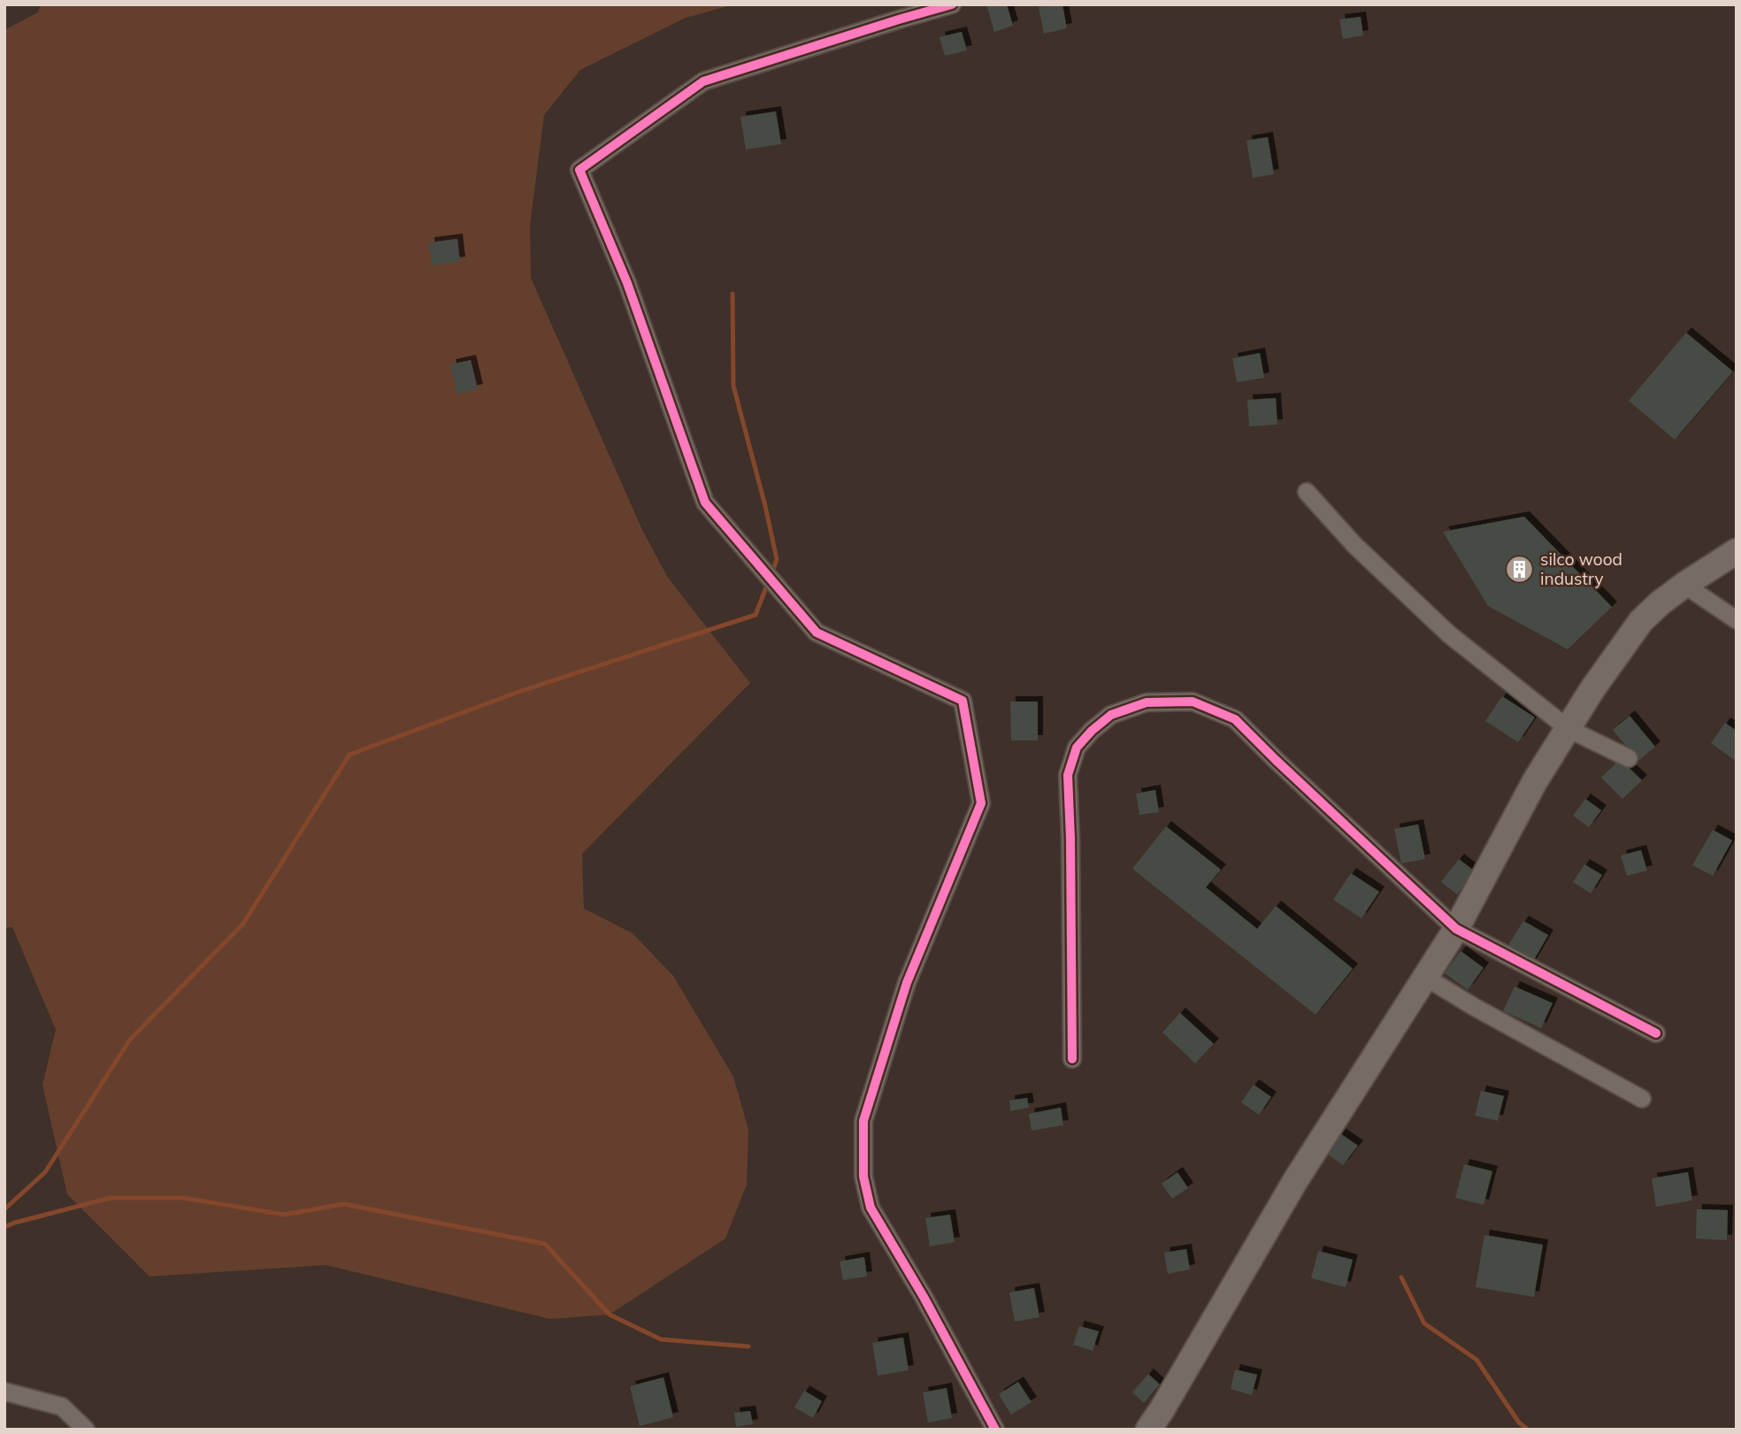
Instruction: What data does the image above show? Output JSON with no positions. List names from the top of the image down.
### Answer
{
  "places": {
    "building": ["silco wood industry"]
  }
}
